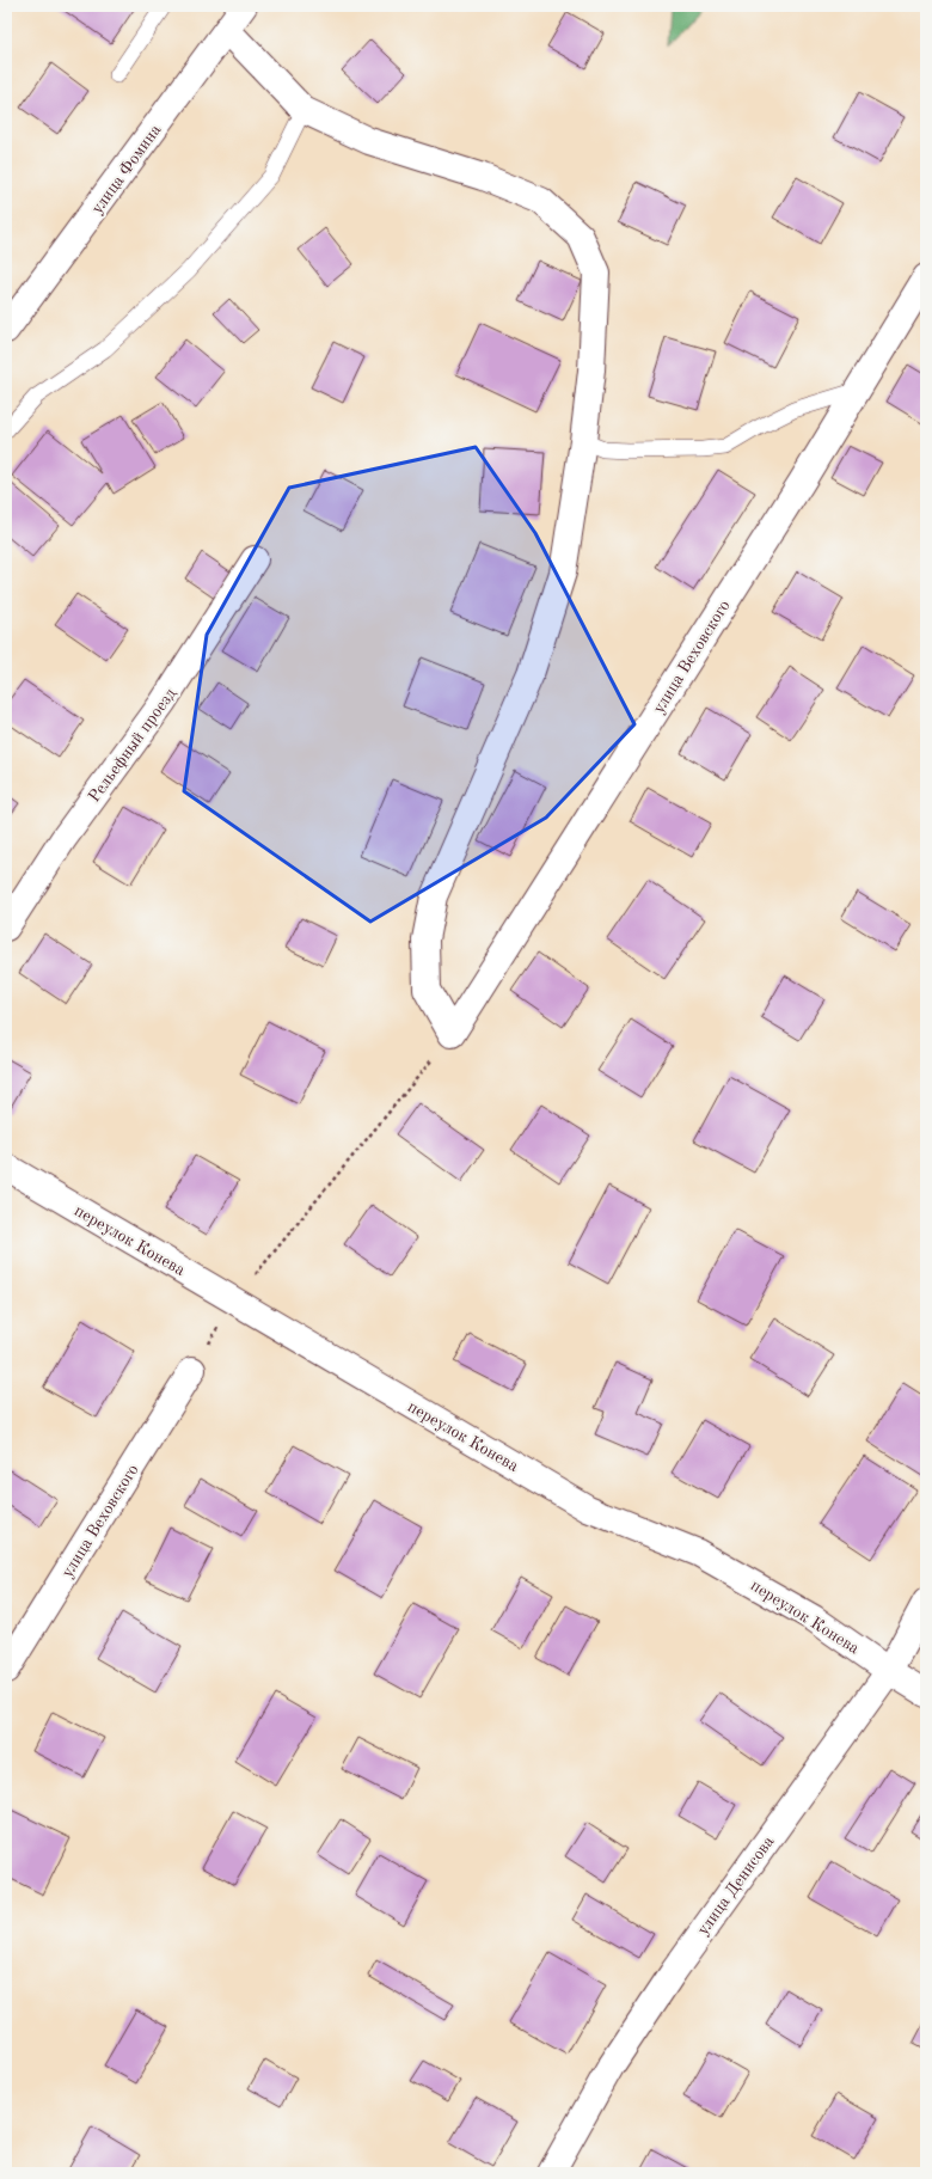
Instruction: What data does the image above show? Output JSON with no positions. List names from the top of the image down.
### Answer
{
  "streets": {
    "street": [
      "улица Фомина",
      "улица Веховского",
      "Рельефный проезд",
      "переулок Конева",
      "улица Денисова"
    ]
  },
  "crossings": [
    ["переулок Конева", "улица Денисова"]
  ]
}
